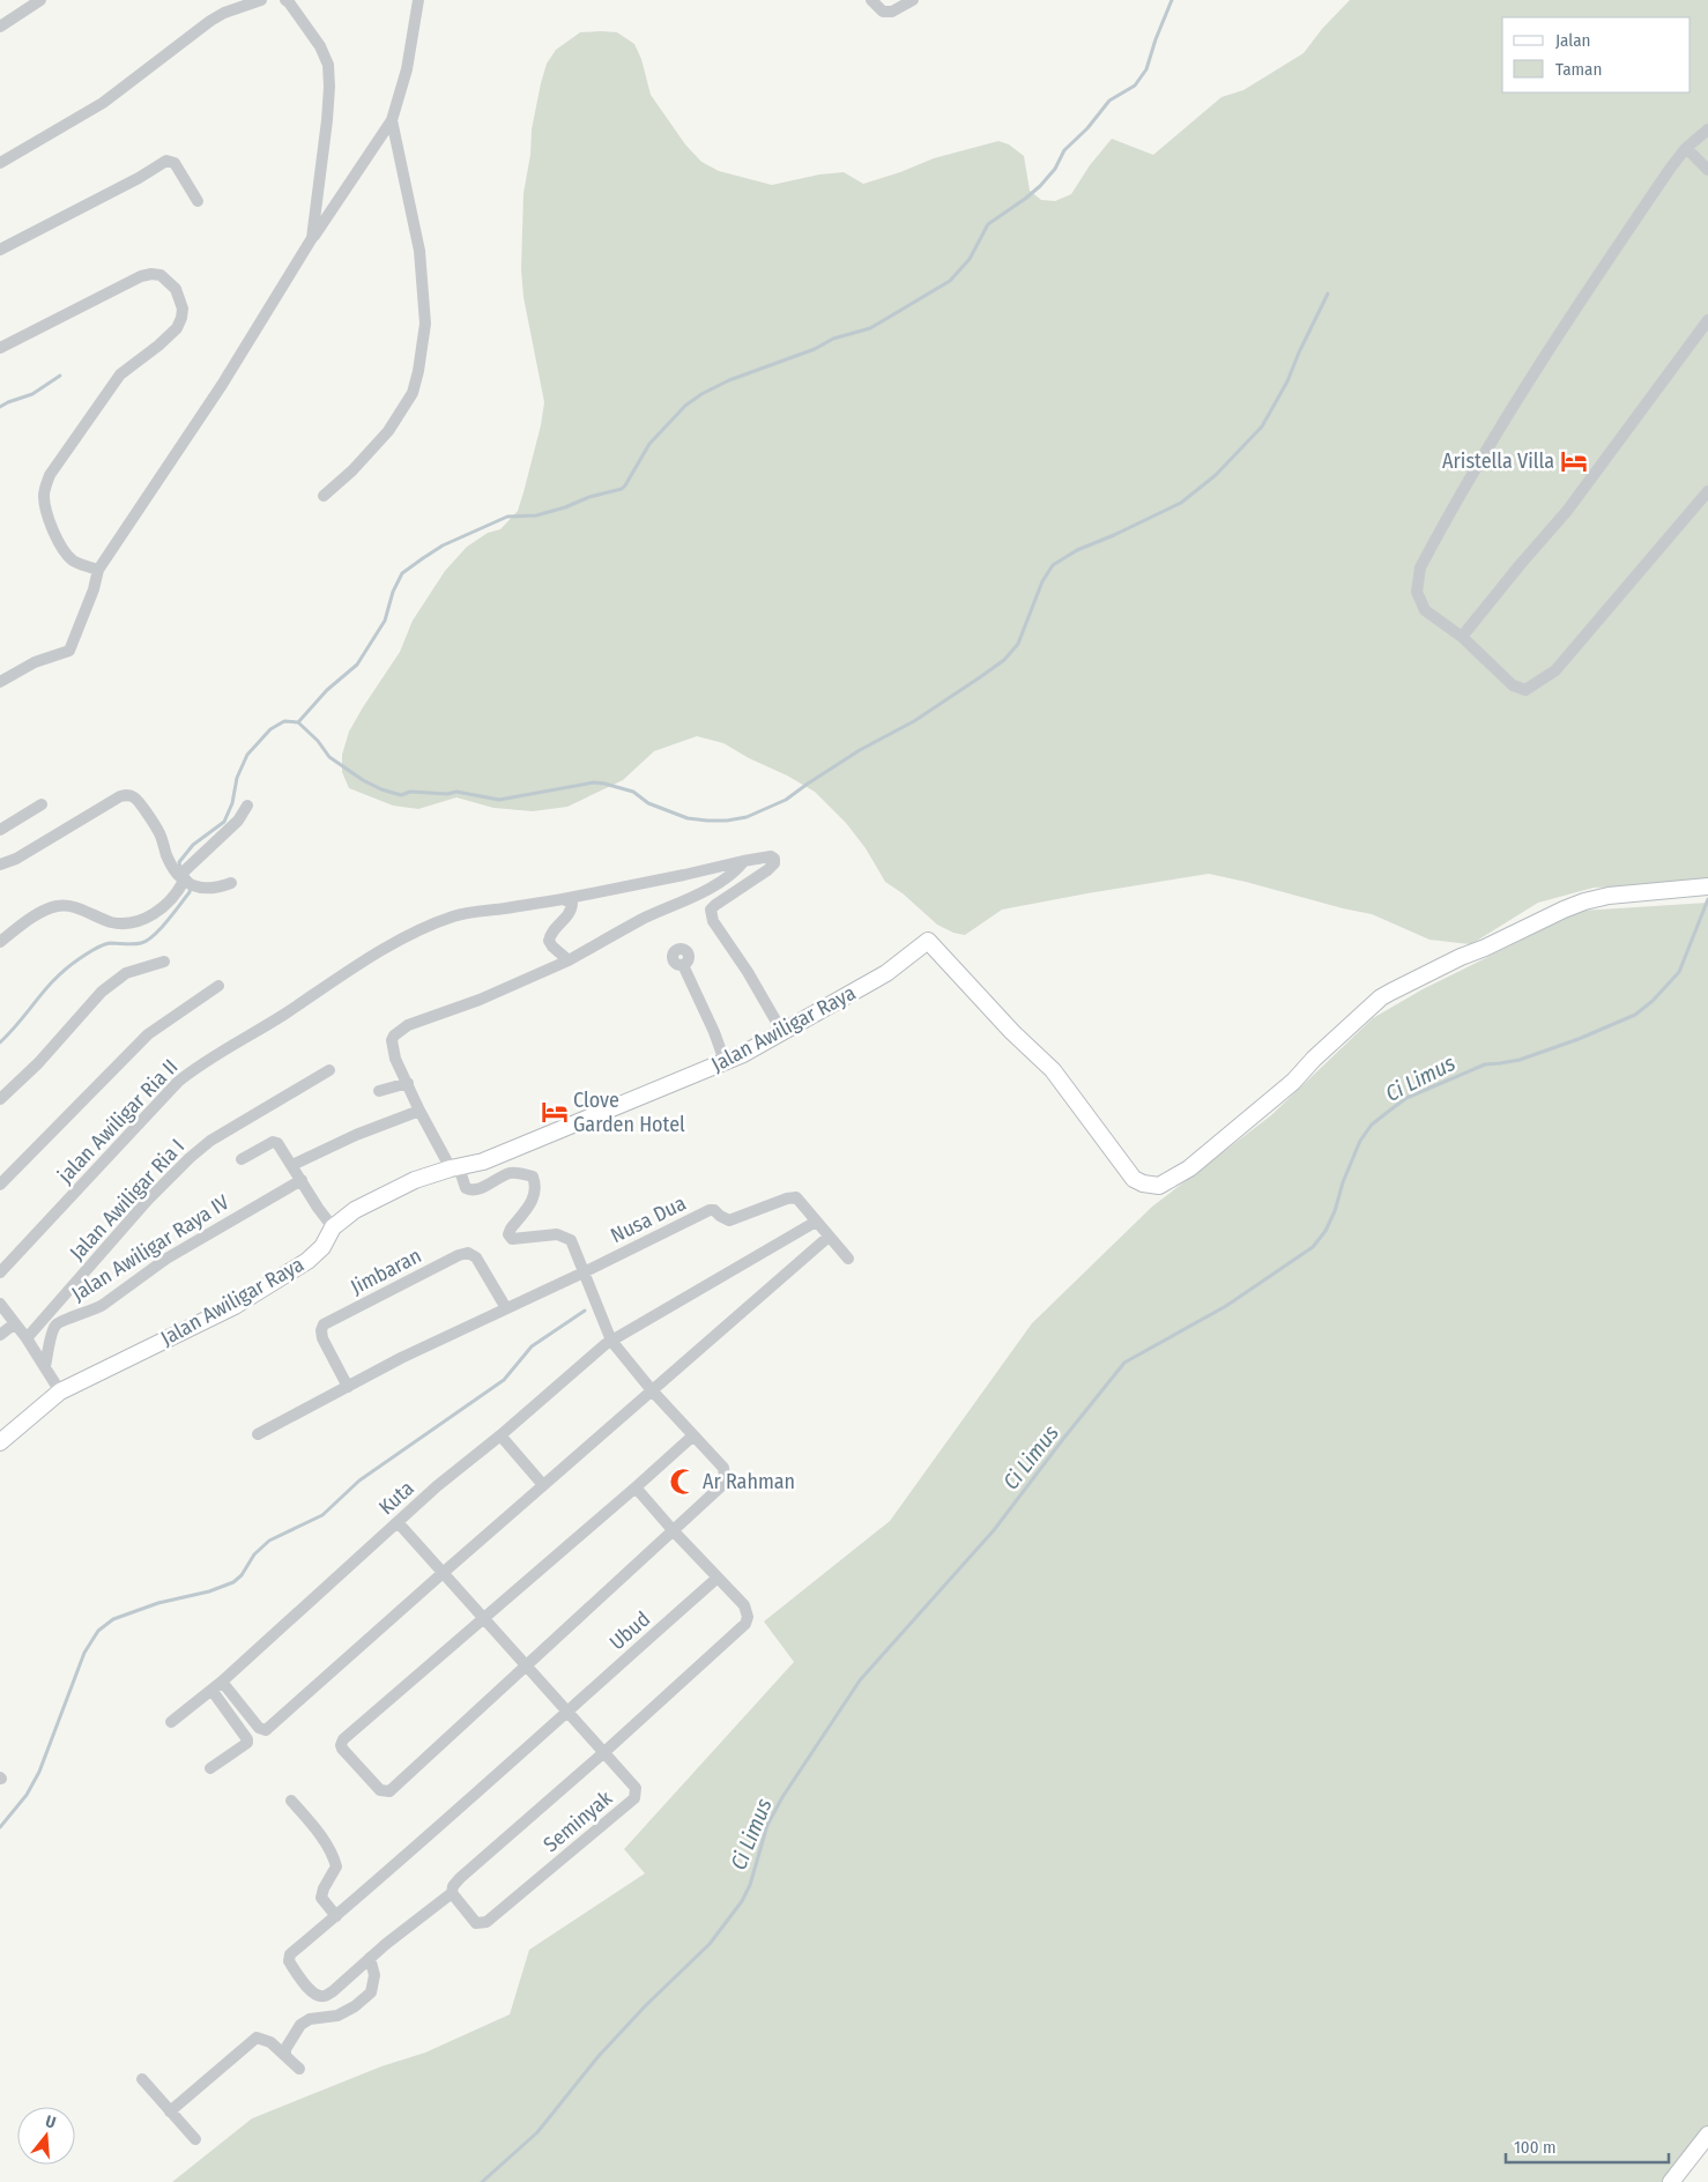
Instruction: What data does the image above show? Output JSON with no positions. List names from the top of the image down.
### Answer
{
  "streets": {
    "street": [
      "Jalan Awiligar Raya",
      "jalan Awiligar Ria II",
      "Jalan Awiligar Ria I",
      "Nusa Dua",
      "Jalan Awiligar Raya IV",
      "Jimbaran",
      "Kuta",
      "Ubud",
      "Seminyak"
    ]
  },
  "crossings": [
    ["Jalan Awiligar Raya", "jalan Awiligar Ria II"]
  ],
  "water": ["Ci Limus"],
  "places": {
    "hotel": ["Aristella Villa", "Clove Garden Hotel"],
    "mosque": ["Ar Rahman"]
  },
  "legend": ["Jalan", "Taman"],
  "scale_bar": "100 m",
  "north": "top"
}
